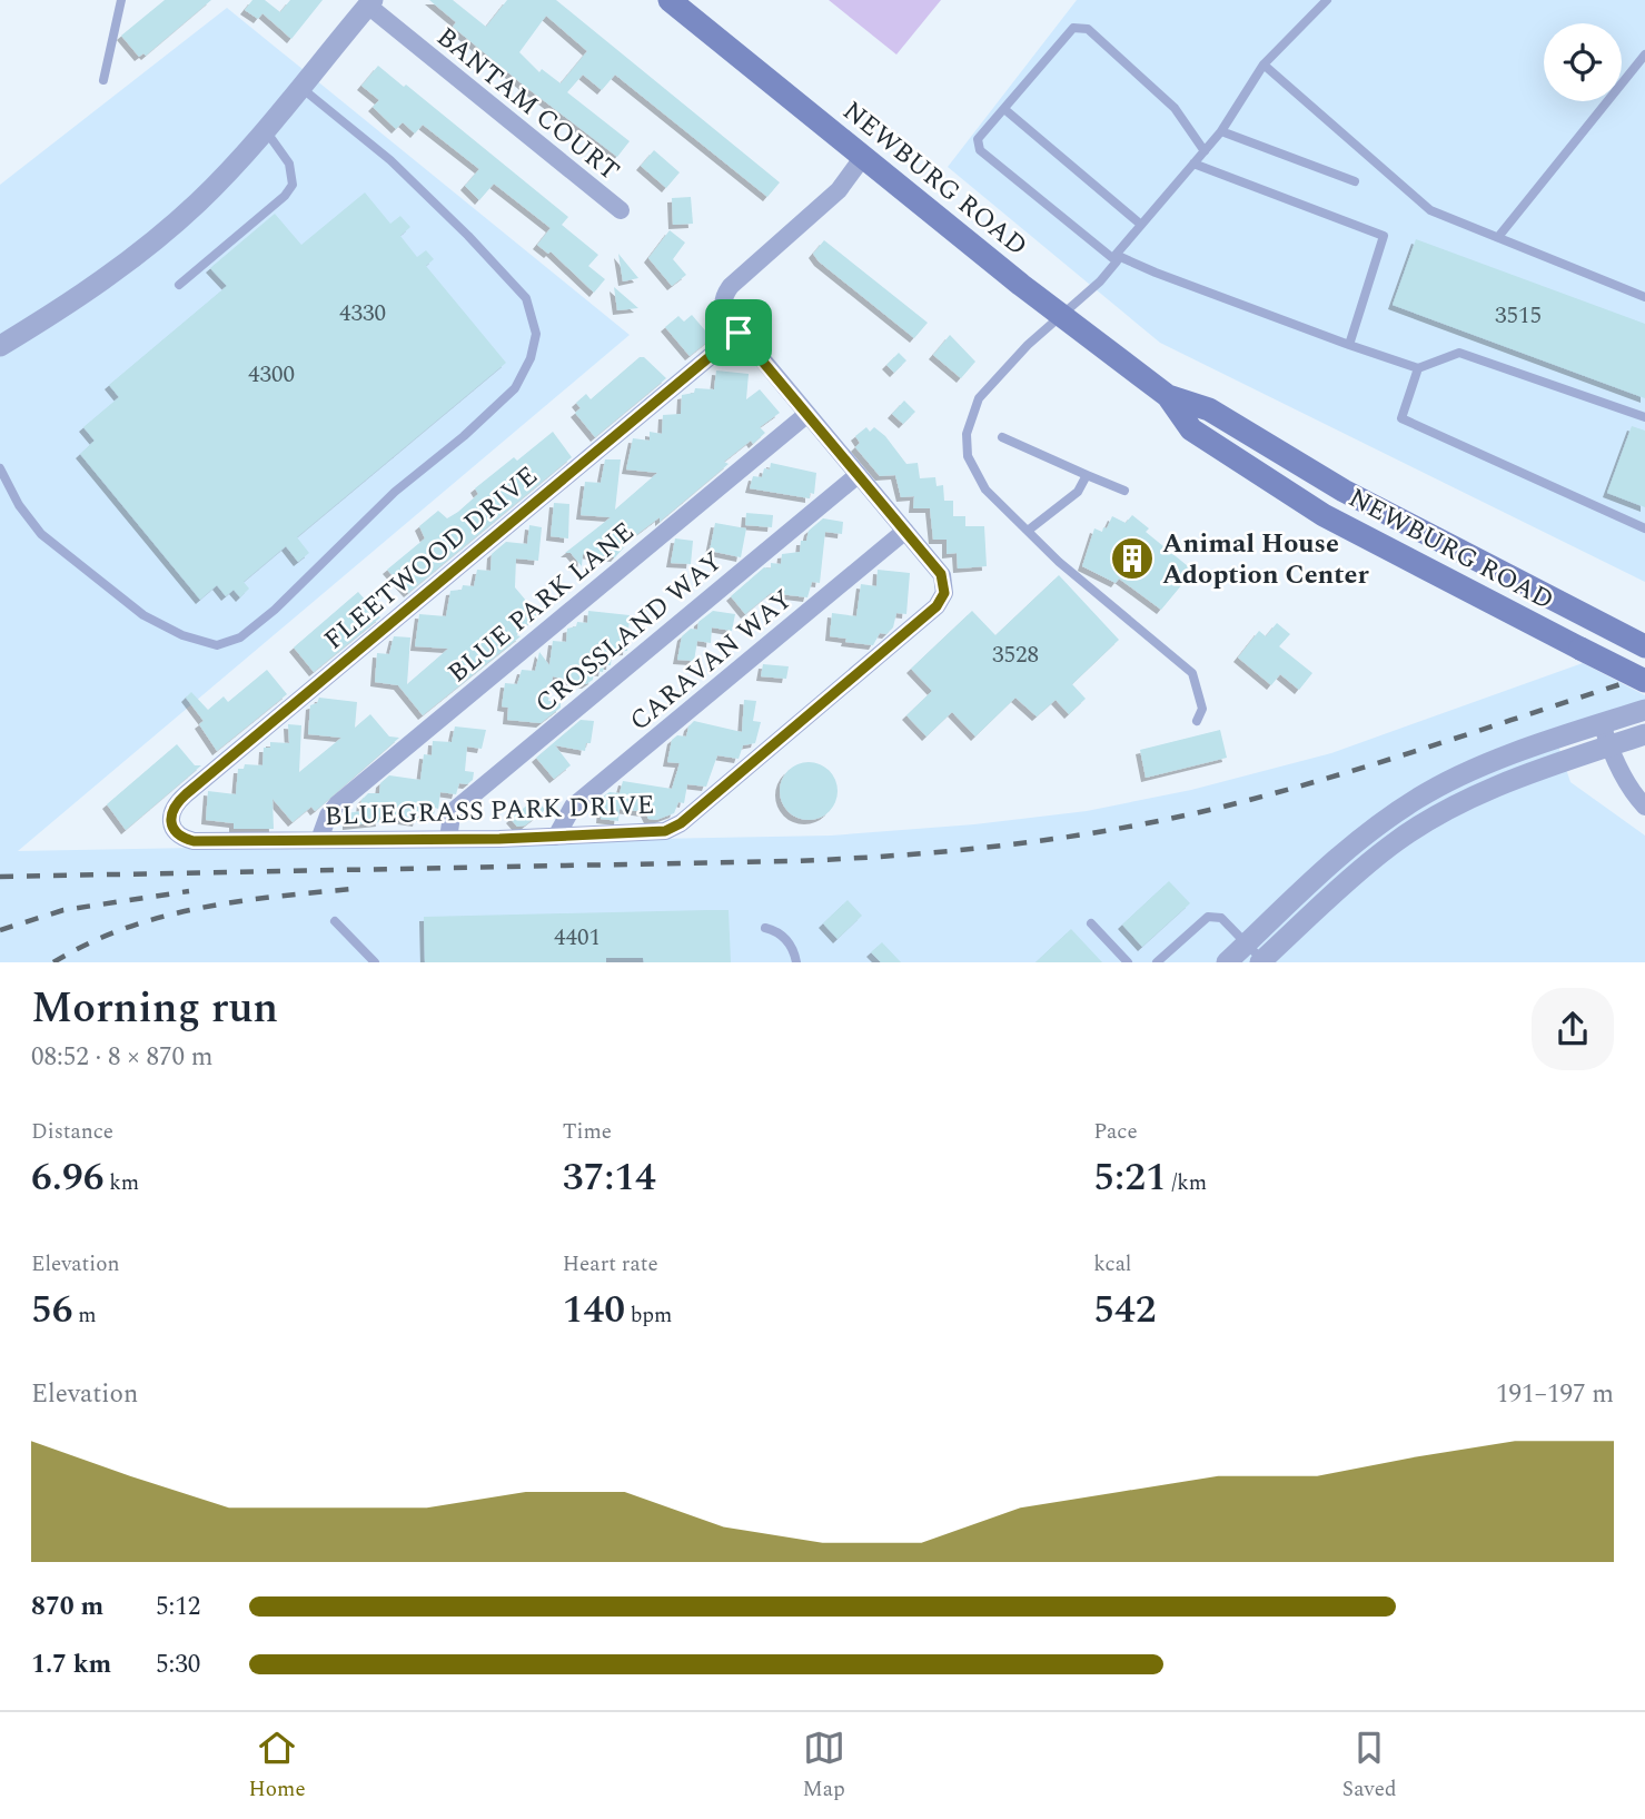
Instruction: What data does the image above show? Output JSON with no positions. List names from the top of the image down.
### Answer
{
  "streets": {
    "main road": ["NEWBURG ROAD"],
    "street": [
      "BANTAM COURT",
      "FLEETWOOD DRIVE",
      "BLUE PARK LANE",
      "CROSSLAND WAY",
      "CARAVAN WAY",
      "BLUEGRASS PARK DRIVE"
    ]
  },
  "crossings": [
    ["NEWBURG ROAD", "BLUEGRASS PARK DRIVE"],
    ["FLEETWOOD DRIVE", "BLUEGRASS PARK DRIVE"],
    ["BLUE PARK LANE", "BLUEGRASS PARK DRIVE"],
    ["CROSSLAND WAY", "BLUEGRASS PARK DRIVE"],
    ["CARAVAN WAY", "BLUEGRASS PARK DRIVE"]
  ],
  "places": {
    "building": ["Animal House Adoption Center"]
  },
  "house_numbers": [
    "4330",
    "3515",
    "4300",
    "3528",
    "4401"
  ],
  "page": {
    "heading": ["Morning run", "08:52 · 8 × 870 m"],
    "stats": [
      ["Distance", "6.96 km"],
      ["Time", "37:14"],
      ["Pace", "5:21 /km"],
      ["Elevation", "56 m"],
      ["Heart rate", "140 bpm"],
      ["kcal", "542"]
    ],
    "chart": ["Elevation", "191–197 m"],
    "list": [
      {
        "name": "870 m",
        "note": "5:12"
      },
      {
        "name": "1.7 km",
        "note": "5:30"
      }
    ],
    "tabs": ["Home", "Map", "Saved"]
  }
}
